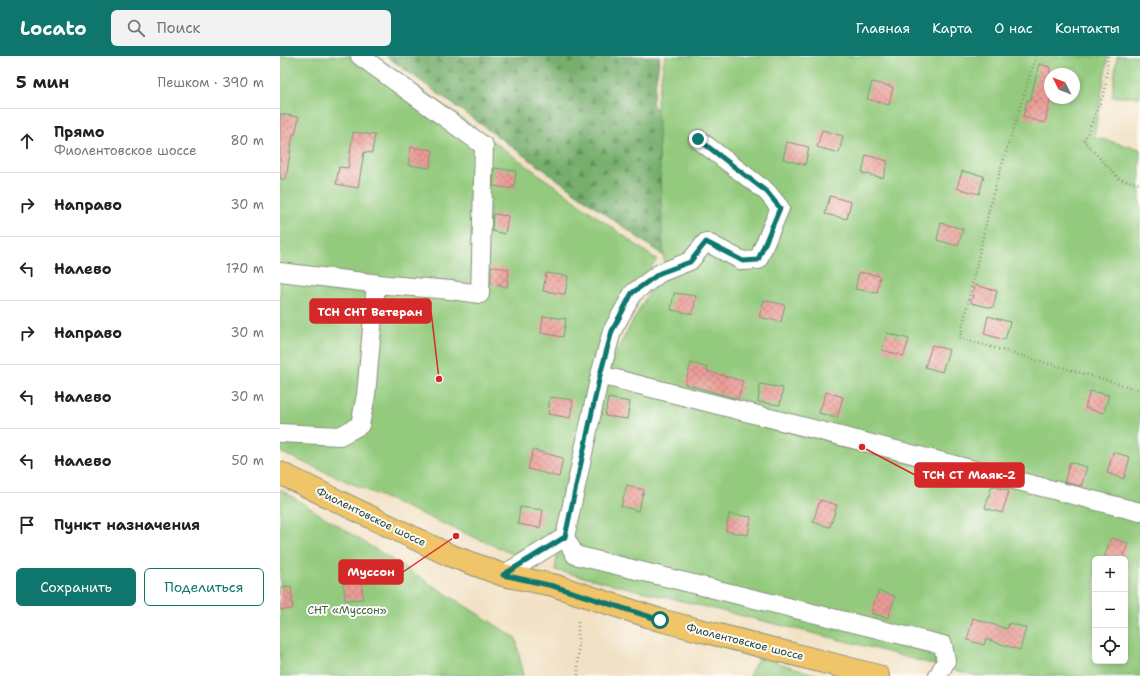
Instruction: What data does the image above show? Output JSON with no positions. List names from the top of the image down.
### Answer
{
  "streets": {
    "main road": ["Фиолентовское шоссе"]
  },
  "parks": ["СНТ «Муссон»"],
  "places": ["ТСН СНТ Ветеран", "ТСН СТ Маяк-2", "Муссон"],
  "north": "top left",
  "page": {
    "header": "Locato",
    "search": "Поиск",
    "nav": [
      "Главная",
      "Карта",
      "О нас",
      "Контакты"
    ],
    "heading": ["5 мин", "Пешком · 390 m"],
    "list": [
      ["Прямо", "Фиолентовское шоссе", "80 m"],
      ["Направо", "30 m"],
      ["Налево", "170 m"],
      ["Направо", "30 m"],
      ["Налево", "30 m"],
      ["Налево", "50 m"],
      "Пункт назначения"
    ],
    "buttons": ["Сохранить", "Поделиться"],
    "map_buttons": ["+", "−"]
  }
}
